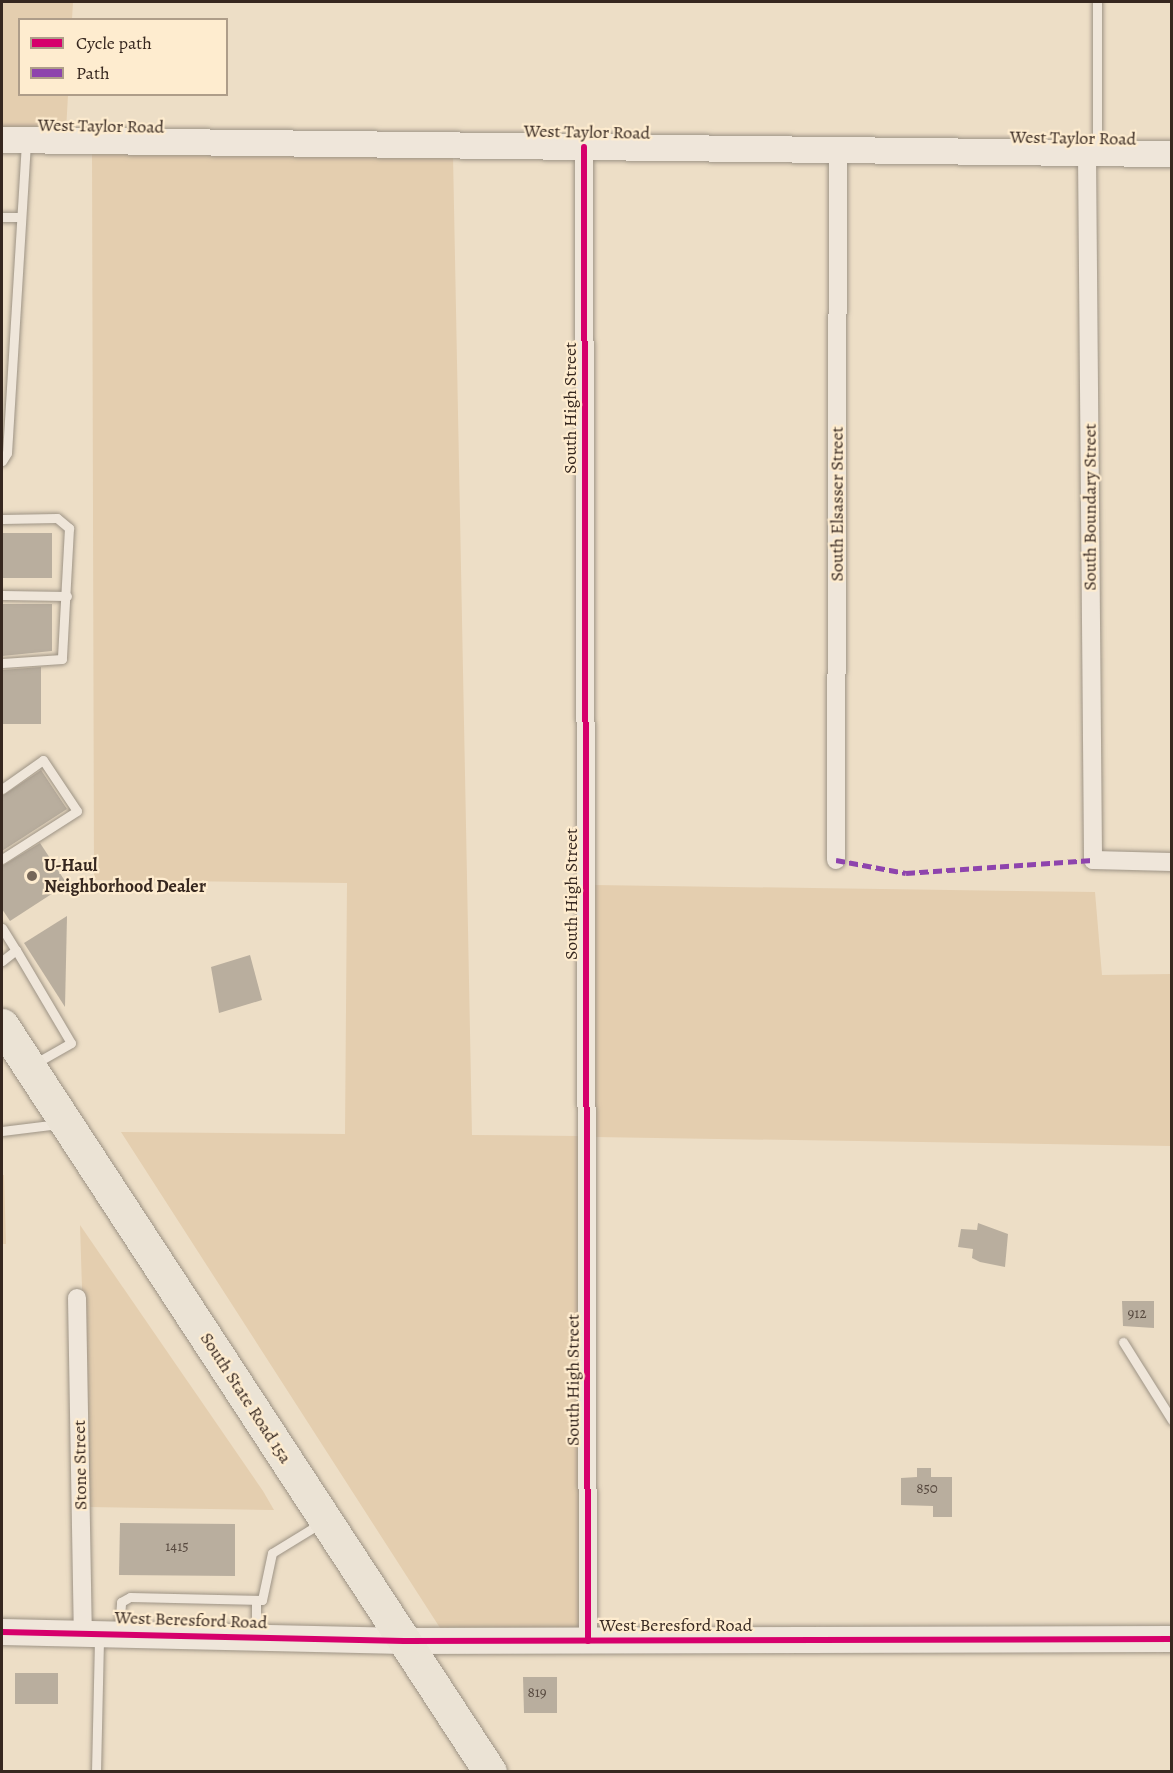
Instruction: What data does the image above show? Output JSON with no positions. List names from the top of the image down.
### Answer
{
  "streets": {
    "highway": ["South State Road 15a"],
    "street": [
      "West Taylor Road",
      "South High Street",
      "South Elsasser Street",
      "South Boundary Street",
      "Stone Street",
      "West Beresford Road"
    ]
  },
  "crossings": [
    ["West Taylor Road", "South High Street"],
    ["West Taylor Road", "South Elsasser Street"],
    ["West Taylor Road", "South Boundary Street"],
    ["South High Street", "West Beresford Road"],
    ["South State Road 15a", "West Beresford Road"],
    ["Stone Street", "West Beresford Road"]
  ],
  "places": ["U-Haul Neighborhood Dealer"],
  "house_numbers": [
    "912",
    "850",
    "1415",
    "819"
  ],
  "legend": ["Cycle path", "Path"]
}
